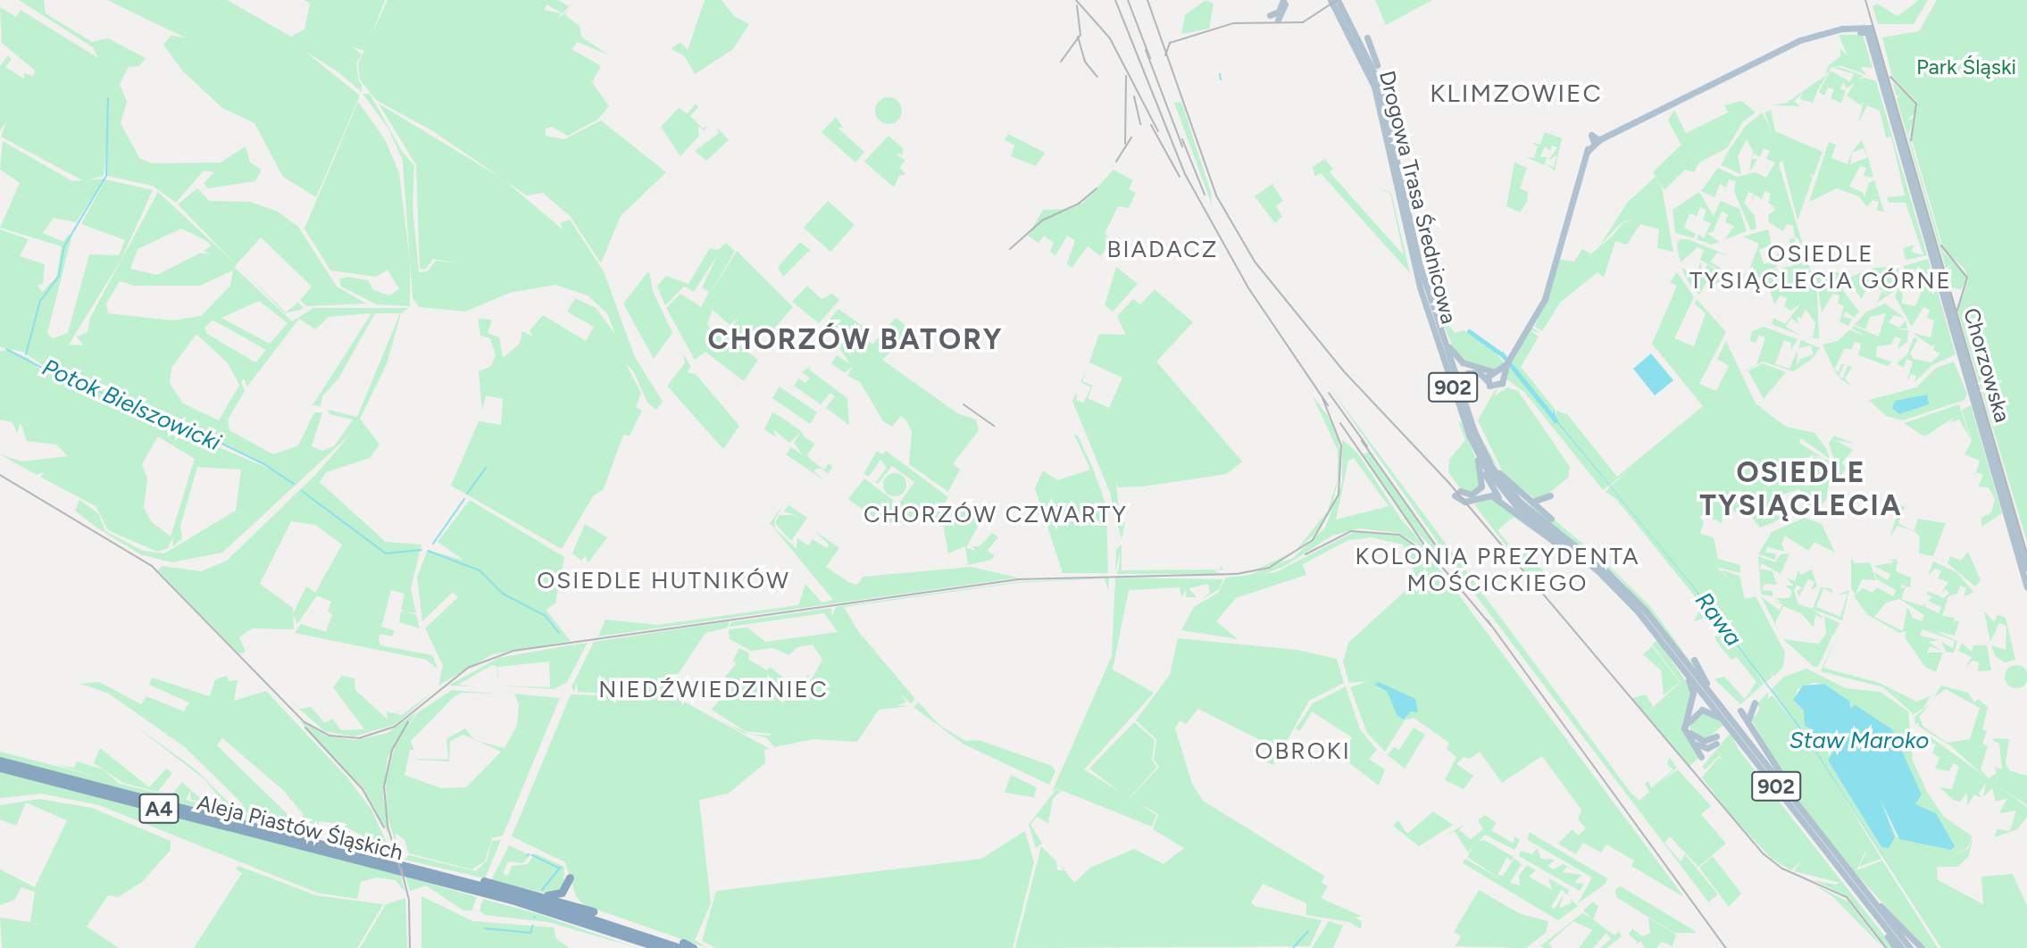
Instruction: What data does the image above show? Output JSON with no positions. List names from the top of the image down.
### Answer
{
  "streets": {
    "highway": ["A4", "Aleja Piastów Śląskich"],
    "main road": ["Drogowa Trasa Średnicowa", "Chorzowska", "902"]
  },
  "crossings": [
    ["Drogowa Trasa Średnicowa", "902"]
  ],
  "districts": [
    "KLIMZOWIEC",
    "BIADACZ",
    "OSIEDLE TYSIĄCLECIA GÓRNE",
    "CHORZÓW BATORY",
    "OSIEDLE TYSIĄCLECIA",
    "CHORZÓW CZWARTY",
    "KOLONIA PREZYDENTA MOŚCICKIEGO",
    "OSIEDLE HUTNIKÓW",
    "NIEDŹWIEDZINIEC",
    "OBROKI"
  ],
  "water": ["Potok Bielszowicki", "Rawa", "Staw Maroko"],
  "parks": ["Park Śląski"]
}
